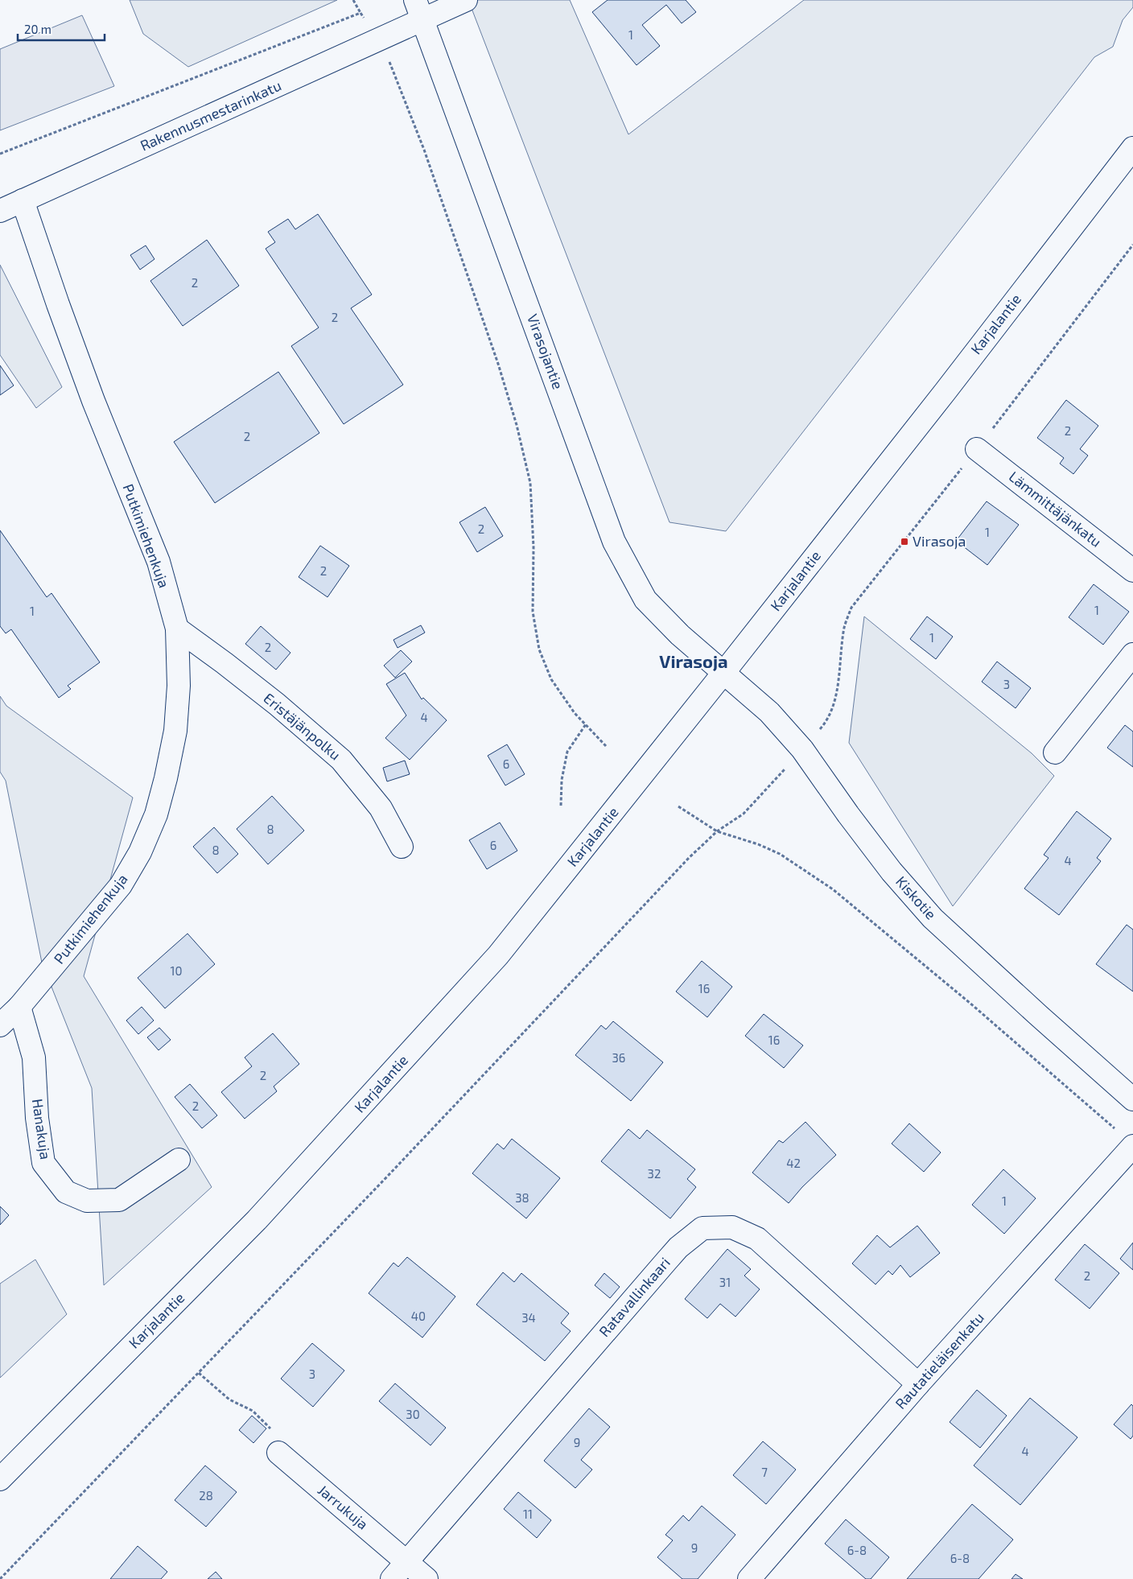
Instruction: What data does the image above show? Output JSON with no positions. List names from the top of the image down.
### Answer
{
  "streets": {
    "street": [
      "Rakennusmestarinkatu",
      "Karjalantie",
      "Virasojantie",
      "Lämmittäjänkatu",
      "Putkimiehenkuja",
      "Eristäjänpolku",
      "Kiskotie",
      "Hanakuja",
      "Ratavallinkaari",
      "Rautatieläisenkatu",
      "Jarrukuja"
    ]
  },
  "crossings": [
    ["Rakennusmestarinkatu", "Virasojantie"],
    ["Rakennusmestarinkatu", "Putkimiehenkuja"],
    ["Karjalantie", "Virasojantie"],
    ["Karjalantie", "Kiskotie"],
    ["Virasojantie", "Kiskotie"],
    ["Putkimiehenkuja", "Eristäjänpolku"],
    ["Putkimiehenkuja", "Hanakuja"],
    ["Ratavallinkaari", "Rautatieläisenkatu"],
    ["Ratavallinkaari", "Jarrukuja"]
  ],
  "districts": ["Virasoja"],
  "places": {
    "transit": ["Virasoja"]
  },
  "house_numbers": [
    "1",
    "2",
    "2",
    "2",
    "2",
    "2",
    "1",
    "2",
    "1",
    "1",
    "1",
    "2",
    "3",
    "4",
    "6",
    "8",
    "6",
    "8",
    "4",
    "10",
    "16",
    "16",
    "36",
    "2",
    "2",
    "42",
    "32",
    "38",
    "1",
    "2",
    "31",
    "40",
    "34",
    "3",
    "30",
    "9",
    "4",
    "7",
    "28",
    "11",
    "9",
    "6-8",
    "6-8"
  ],
  "scale_bar": "20 m"
}
